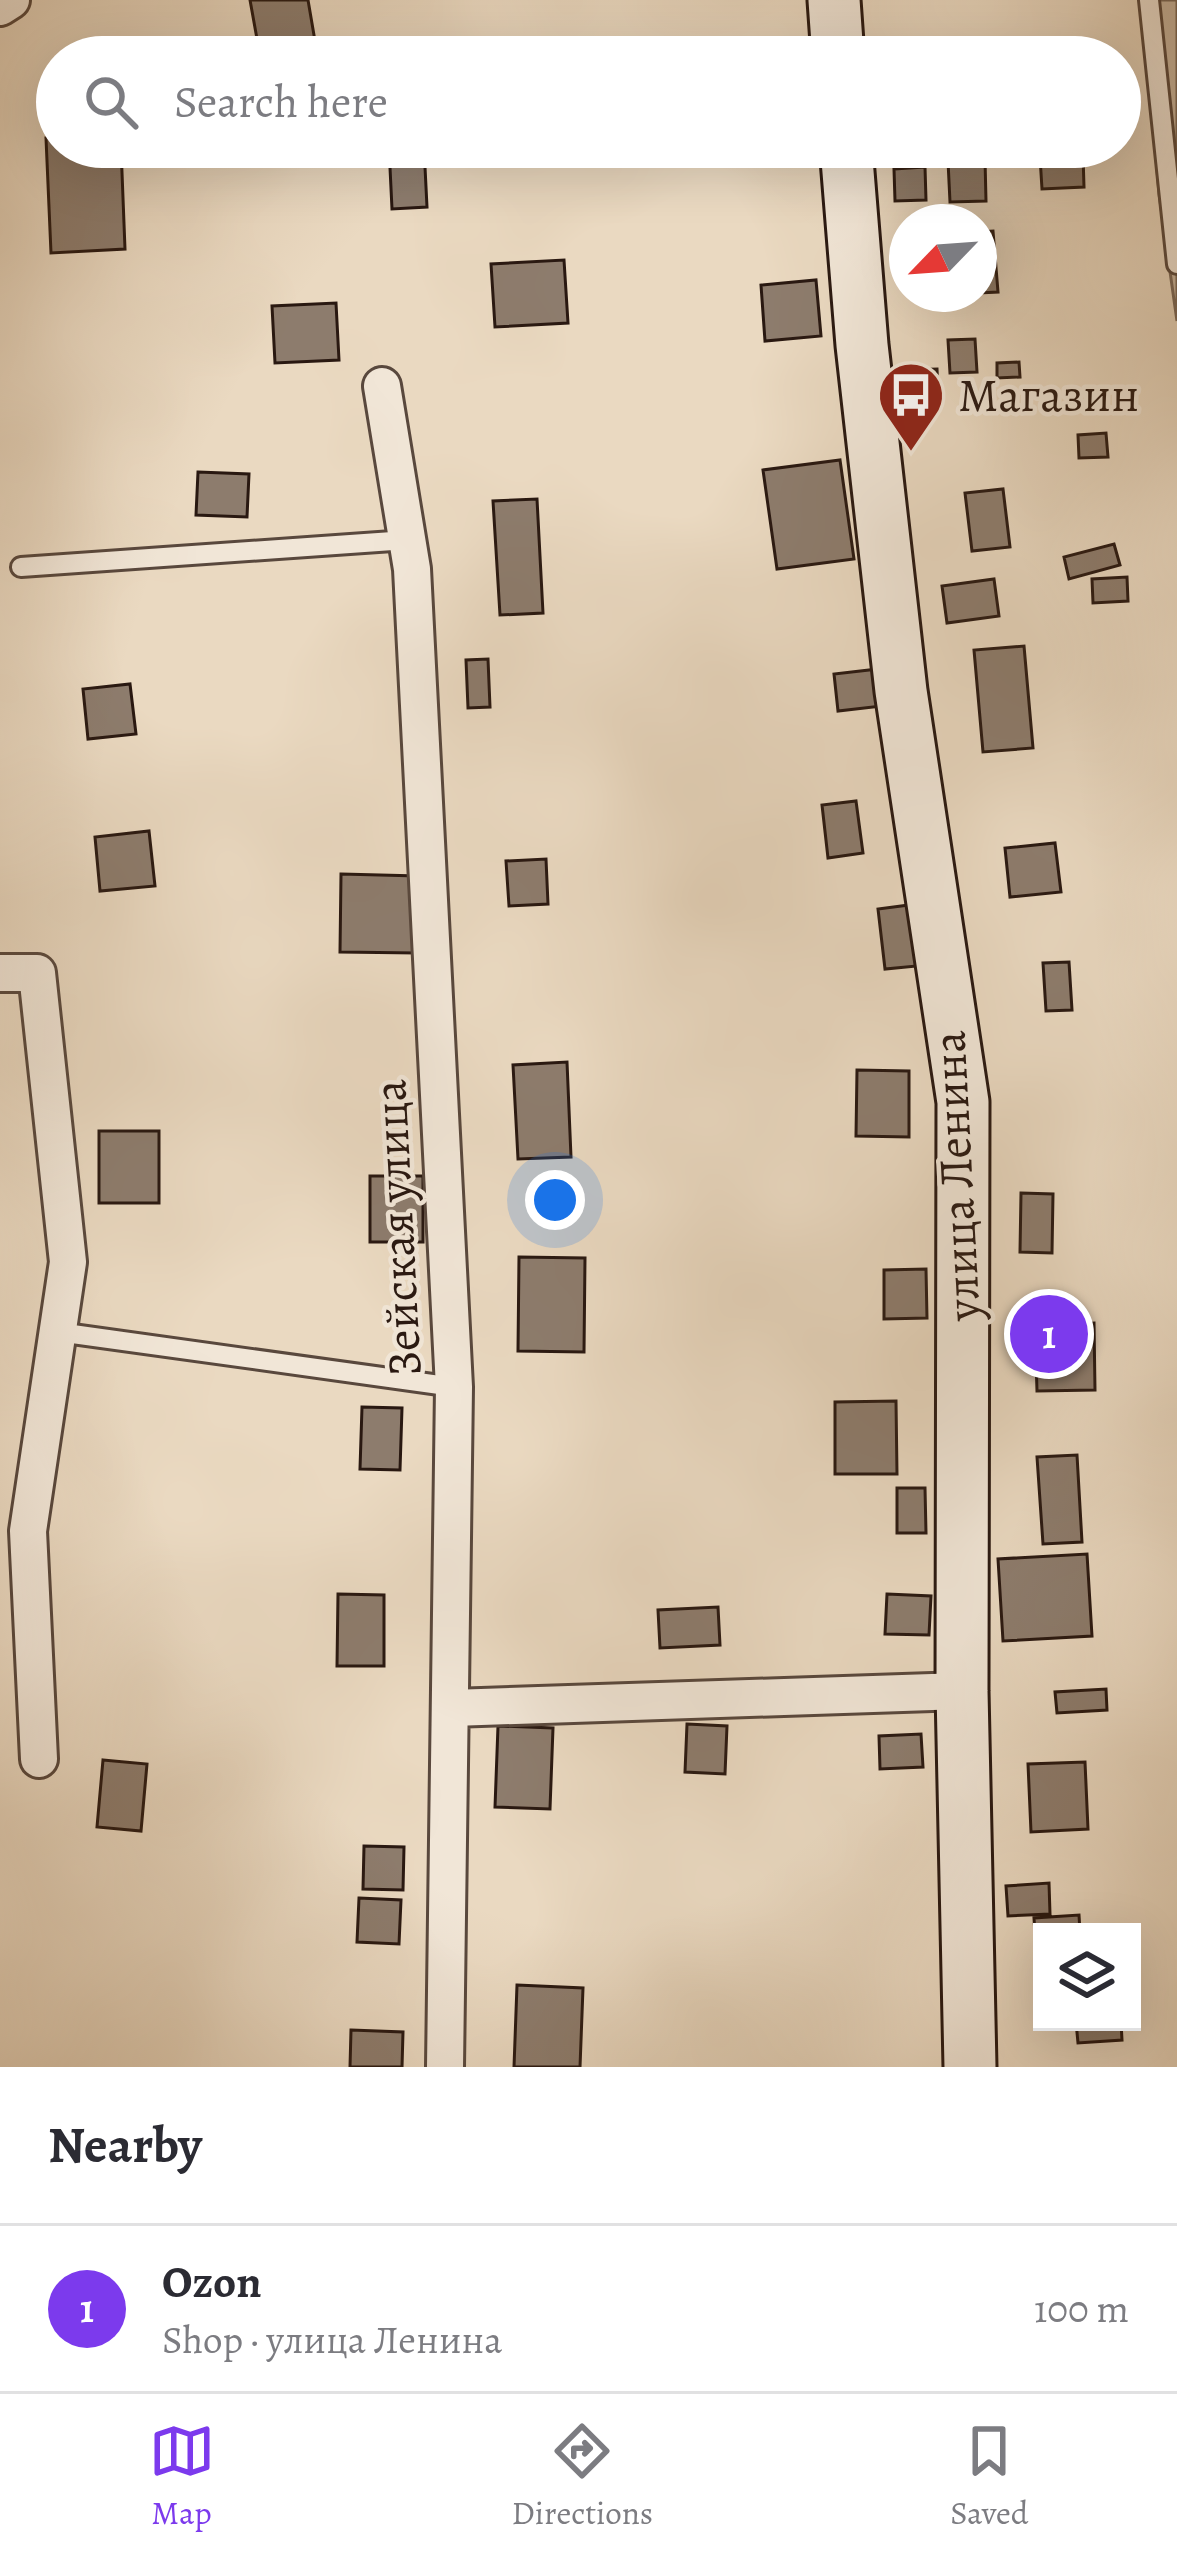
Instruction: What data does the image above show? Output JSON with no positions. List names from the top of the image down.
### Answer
{
  "streets": {
    "street": ["улица Ленина", "Зейская улица"]
  },
  "places": {
    "bus stop": ["Магазин"]
  },
  "north": "bottom left",
  "page": {
    "search": "Search here",
    "pins": "1",
    "heading": "Nearby",
    "list": [
      {
        "mark": "1",
        "name": "Ozon",
        "note": "Shop · улица Ленина",
        "value": "100 m"
      }
    ],
    "nav": ["Map", "Directions", "Saved"]
  }
}
